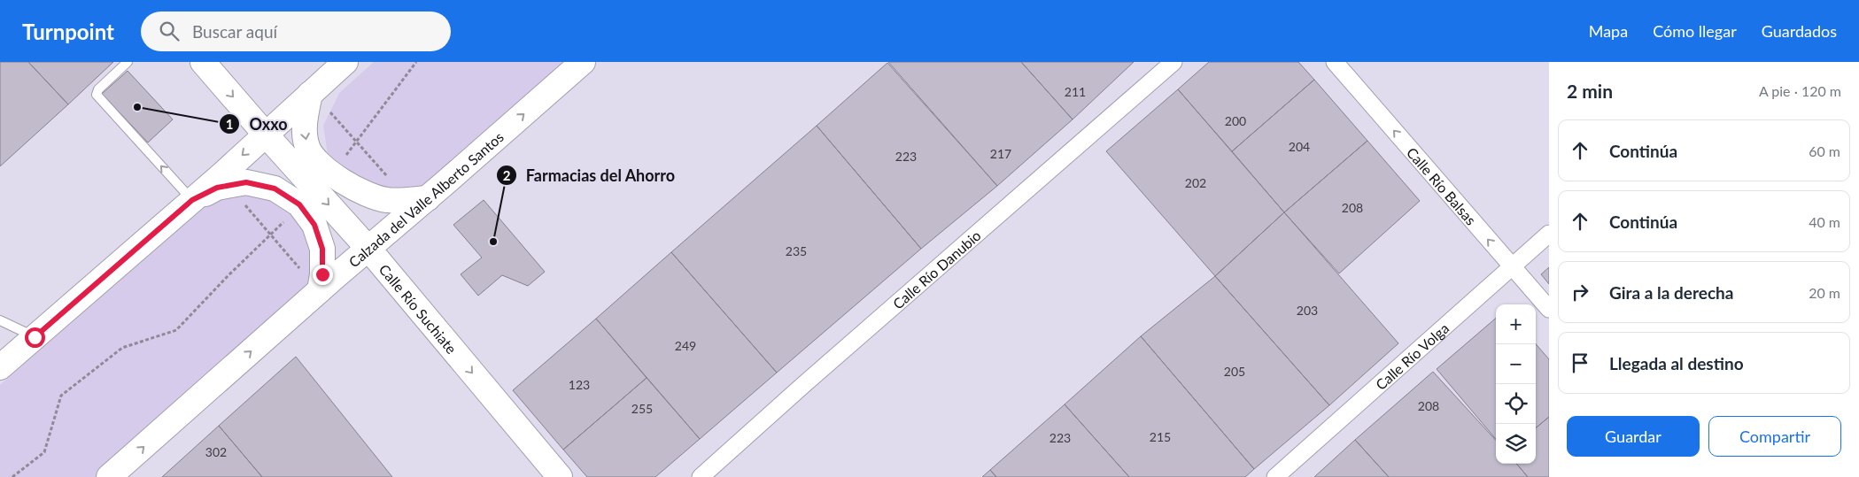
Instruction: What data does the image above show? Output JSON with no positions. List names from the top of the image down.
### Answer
{
  "streets": {
    "main road": ["Calzada del Valle Alberto Santos", "Calle Río Suchiate"],
    "street": ["Calle Río Balsas", "Calle Río Danubio", "Calle Río Volga"]
  },
  "crossings": [
    ["Calle Río Balsas", "Calle Río Volga"],
    ["Calzada del Valle Alberto Santos", "Calle Río Suchiate"]
  ],
  "one_way": ["Calle Río Balsas", "Calle Río Suchiate"],
  "places": ["Oxxo", "Farmacias del Ahorro"],
  "house_numbers": [
    "211",
    "200",
    "204",
    "217",
    "223",
    "202",
    "208",
    "235",
    "203",
    "249",
    "205",
    "123",
    "208",
    "255",
    "215",
    "223",
    "302"
  ],
  "page": {
    "header": "Turnpoint",
    "search": "Buscar aquí",
    "nav": ["Mapa", "Cómo llegar", "Guardados"],
    "heading": ["2 min", "A pie · 120 m"],
    "list": [
      ["Continúa", "60 m"],
      ["Continúa", "40 m"],
      ["Gira a la derecha", "20 m"],
      "Llegada al destino"
    ],
    "map_buttons": ["+", "−"],
    "buttons": ["Guardar", "Compartir"]
  }
}
